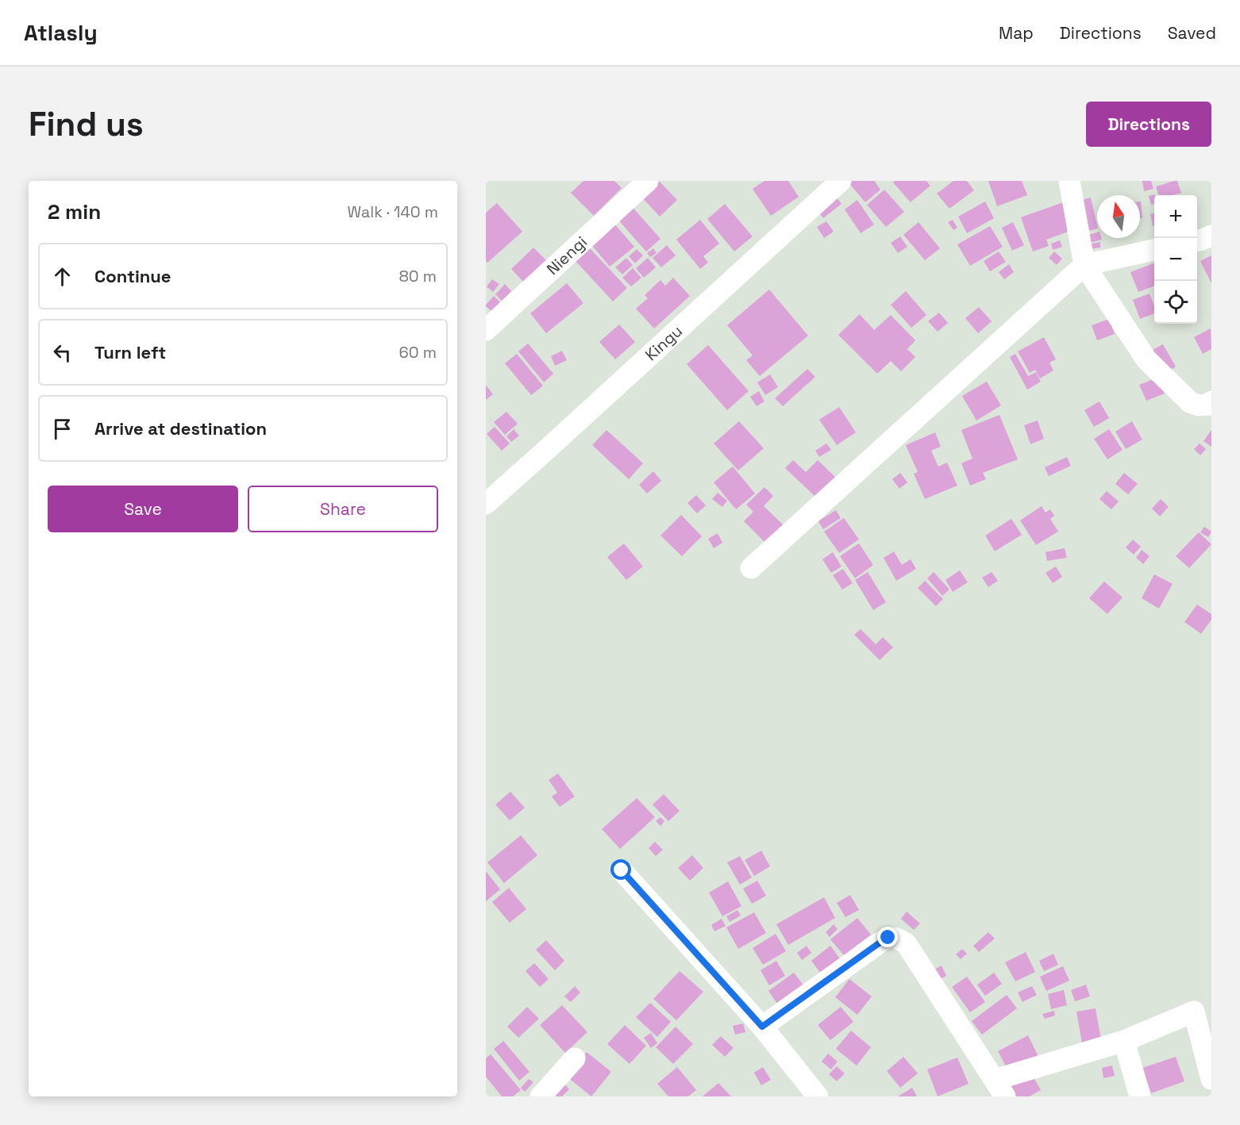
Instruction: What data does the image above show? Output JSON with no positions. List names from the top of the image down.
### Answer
{
  "streets": {
    "street": ["Niengi", "Kingu"]
  },
  "north": "top",
  "page": {
    "header": "Atlasly",
    "nav": ["Map", "Directions", "Saved"],
    "buttons": [
      "Directions",
      ["Save", "Share"]
    ],
    "title": "Find us",
    "heading": ["2 min", "Walk · 140 m"],
    "map_buttons": ["+", "−"],
    "list": [
      ["Continue", "80 m"],
      ["Turn left", "60 m"],
      "Arrive at destination"
    ]
  }
}
